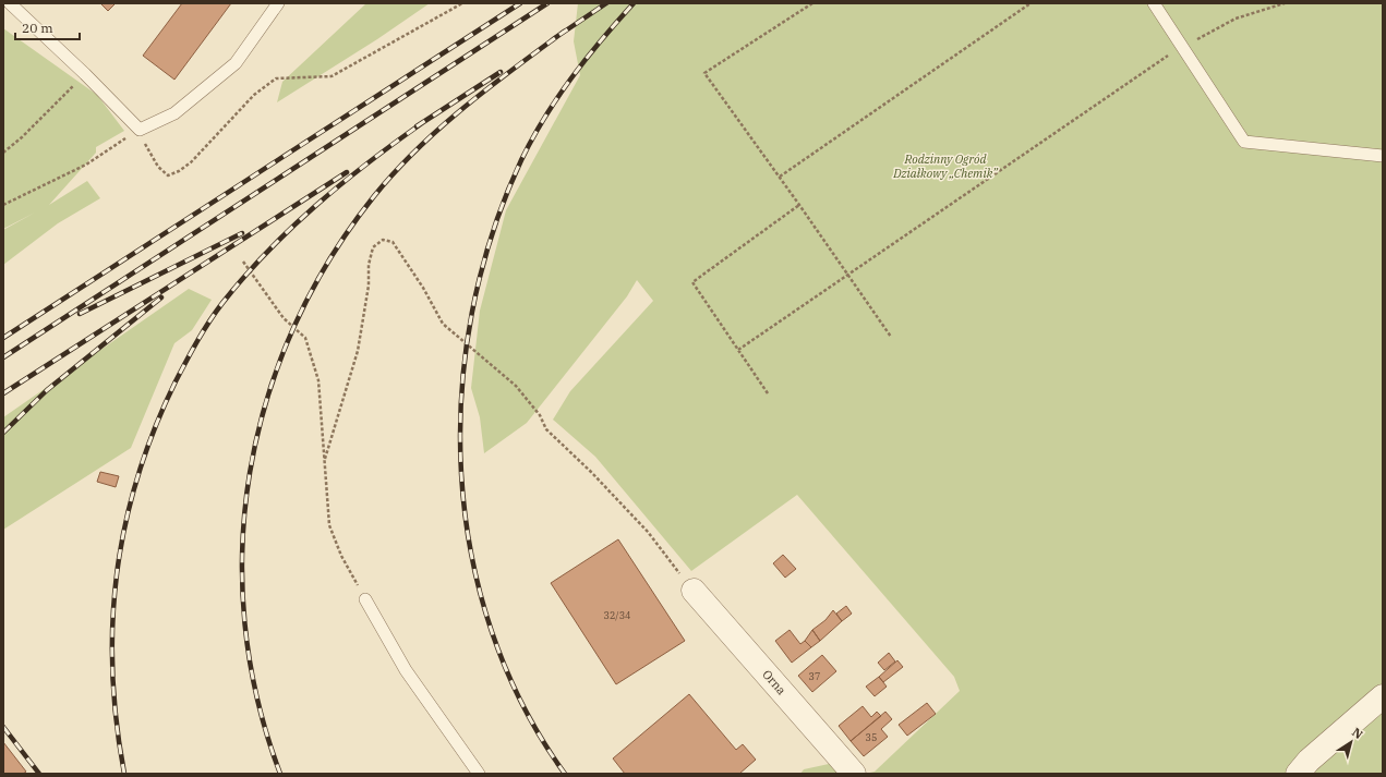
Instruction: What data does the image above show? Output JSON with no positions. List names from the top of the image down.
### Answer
{
  "streets": {
    "street": ["Orna"]
  },
  "parks": ["Rodzinny Ogród Działkowy „Chemik”"],
  "house_numbers": ["32/34", "37", "35"],
  "scale_bar": "20 m",
  "north": "top right"
}
